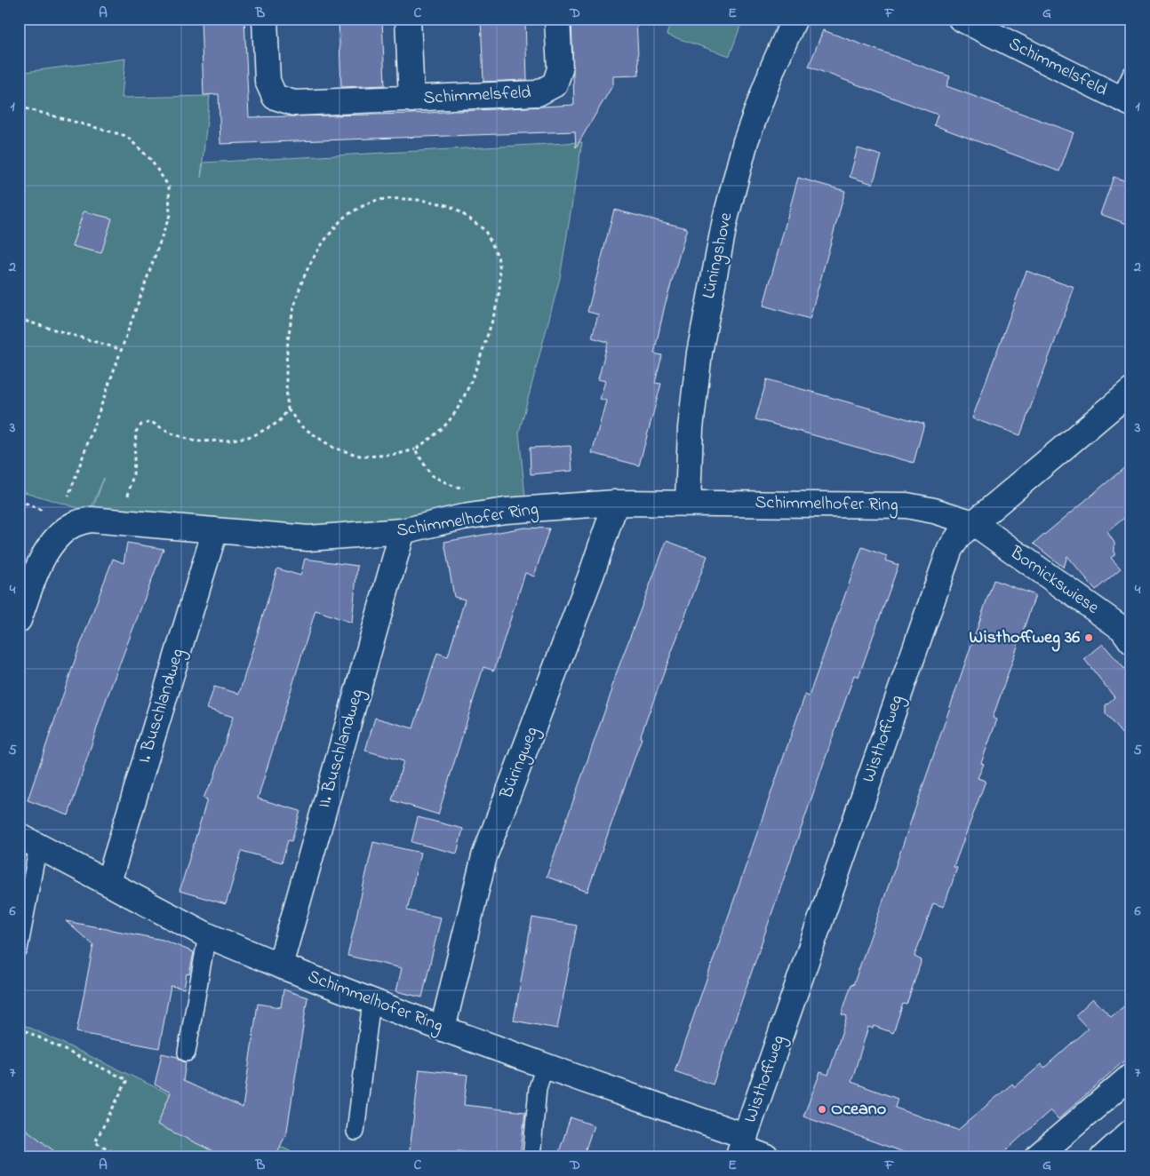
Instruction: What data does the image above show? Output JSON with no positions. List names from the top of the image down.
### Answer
{
  "streets": {
    "main road": [
      "Schimmelsfeld",
      "Lüningshove",
      "Schimmelhofer Ring",
      "Bornickswiese",
      "I. Buschlandweg",
      "Wisthoffweg",
      "II. Buschlandweg",
      "Büringweg"
    ]
  },
  "crossings": [
    ["Lüningshove", "Schimmelhofer Ring"],
    ["Schimmelhofer Ring", "Bornickswiese"],
    ["Schimmelhofer Ring", "I. Buschlandweg"],
    ["Schimmelhofer Ring", "Wisthoffweg"],
    ["Schimmelhofer Ring", "II. Buschlandweg"],
    ["Schimmelhofer Ring", "Büringweg"],
    ["Bornickswiese", "Wisthoffweg"]
  ],
  "places": ["Wisthoffweg 36", "Oceano"],
  "grid": {
    "columns": [
      "A",
      "B",
      "C",
      "D",
      "E",
      "F",
      "G"
    ],
    "rows": [
      "1",
      "2",
      "3",
      "4",
      "5",
      "6",
      "7"
    ]
  }
}
